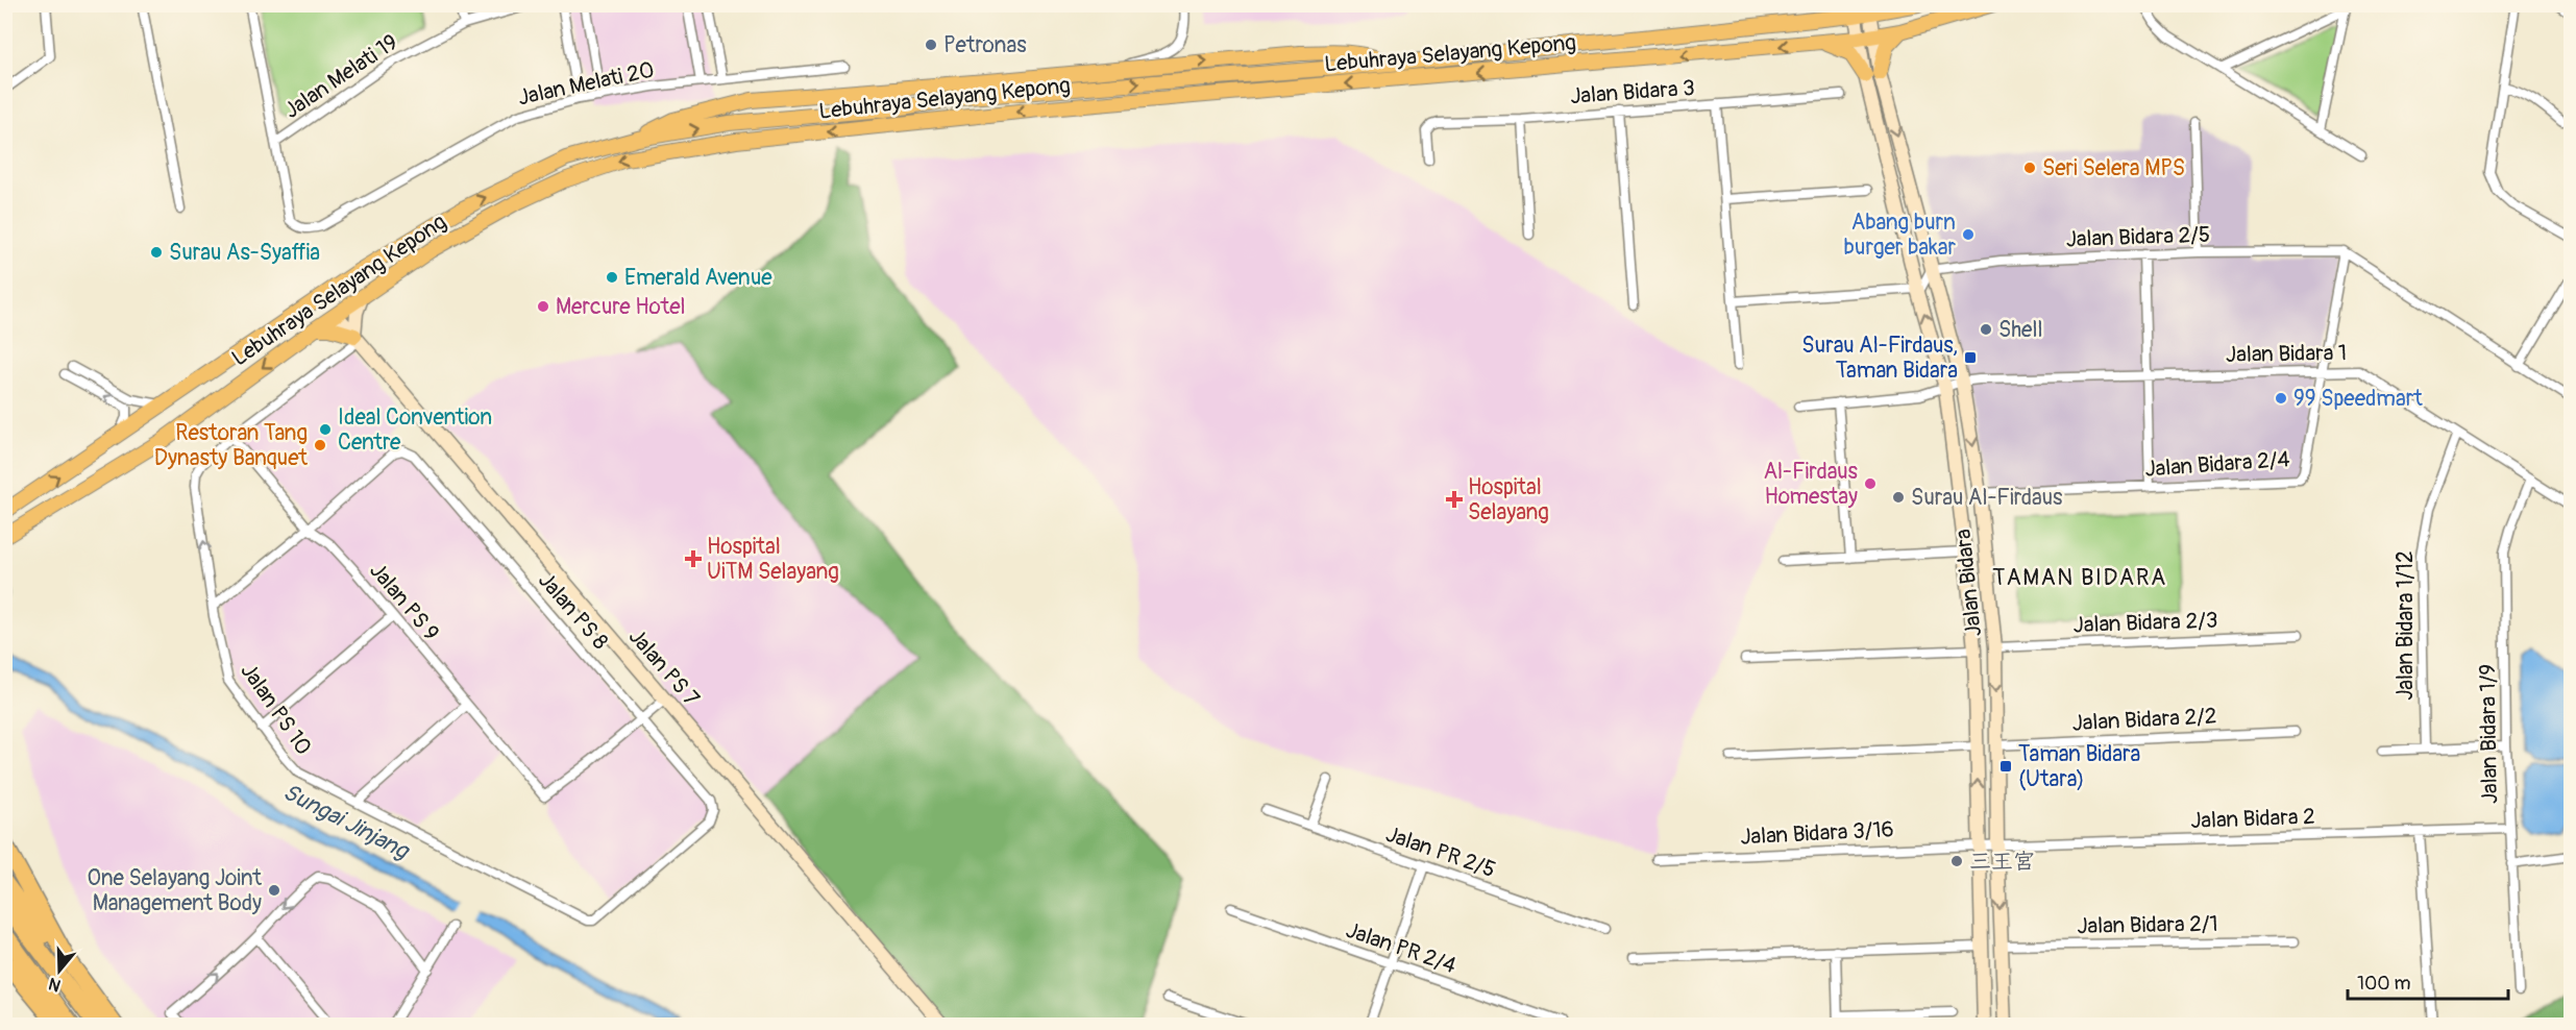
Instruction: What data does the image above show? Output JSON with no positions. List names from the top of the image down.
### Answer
{
  "streets": {
    "main road": ["Lebuhraya Selayang Kepong", "Jalan Bidara", "Jalan PS 7"],
    "street": [
      "Jalan Melati 19",
      "Jalan Melati 20",
      "Jalan Bidara 3",
      "Jalan Bidara 2/5",
      "Jalan Bidara 1",
      "Jalan Bidara 2/4",
      "Jalan PS 9",
      "Jalan PS 8",
      "Jalan Bidara 2/3",
      "Jalan Bidara 1/12",
      "Jalan PS 10",
      "Jalan Bidara 2/2",
      "Jalan Bidara 1/9",
      "Jalan Bidara 2",
      "Jalan Bidara 3/16",
      "Jalan PR 2/5",
      "Jalan Bidara 2/1",
      "Jalan PR 2/4"
    ]
  },
  "crossings": [
    ["Lebuhraya Selayang Kepong", "Jalan Bidara"],
    ["Lebuhraya Selayang Kepong", "Jalan PS 7"],
    ["Jalan Melati 19", "Jalan Melati 20"],
    ["Jalan Bidara 2/5", "Jalan Bidara 2/4"],
    ["Jalan Bidara 2/5", "Jalan Bidara"],
    ["Jalan Bidara 1", "Jalan Bidara 2/4"],
    ["Jalan Bidara 1", "Jalan Bidara"],
    ["Jalan Bidara 1", "Jalan Bidara 1/12"],
    ["Jalan Bidara 1", "Jalan Bidara 1/9"],
    ["Jalan Bidara 2/4", "Jalan Bidara"],
    ["Jalan Bidara", "Jalan Bidara 2/3"],
    ["Jalan Bidara", "Jalan Bidara 2/2"],
    ["Jalan Bidara", "Jalan Bidara 2"],
    ["Jalan Bidara", "Jalan Bidara 3/16"],
    ["Jalan Bidara", "Jalan Bidara 2/1"],
    ["Jalan PS 9", "Jalan PS 8"],
    ["Jalan PS 9", "Jalan PS 10"],
    ["Jalan PS 8", "Jalan PS 10"],
    ["Jalan PS 7", "Jalan PS 10"],
    ["Jalan Bidara 1/9", "Jalan Bidara 2"],
    ["Jalan Bidara 2", "Jalan Bidara 3/16"]
  ],
  "districts": ["TAMAN BIDARA"],
  "water": ["Sungai Jinjang"],
  "places": {
    "other": [
      "Petronas",
      "Seri Selera MPS",
      "Abang burn burger bakar",
      "Surau As-Syaffia",
      "Emerald Avenue",
      "Mercure Hotel",
      "Shell",
      "99 Speedmart",
      "Ideal Convention Centre",
      "Restoran Tang Dynasty Banquet",
      "Al-Firdaus Homestay",
      "Surau Al-Firdaus",
      "三王宫",
      "One Selayang Joint Management Body"
    ],
    "transit": ["Surau Al-Firdaus, Taman Bidara", "Taman Bidara (Utara)"],
    "health": ["Hospital Selayang", "Hospital UiTM Selayang"]
  },
  "scale_bar": "100 m",
  "north": "bottom"
}
